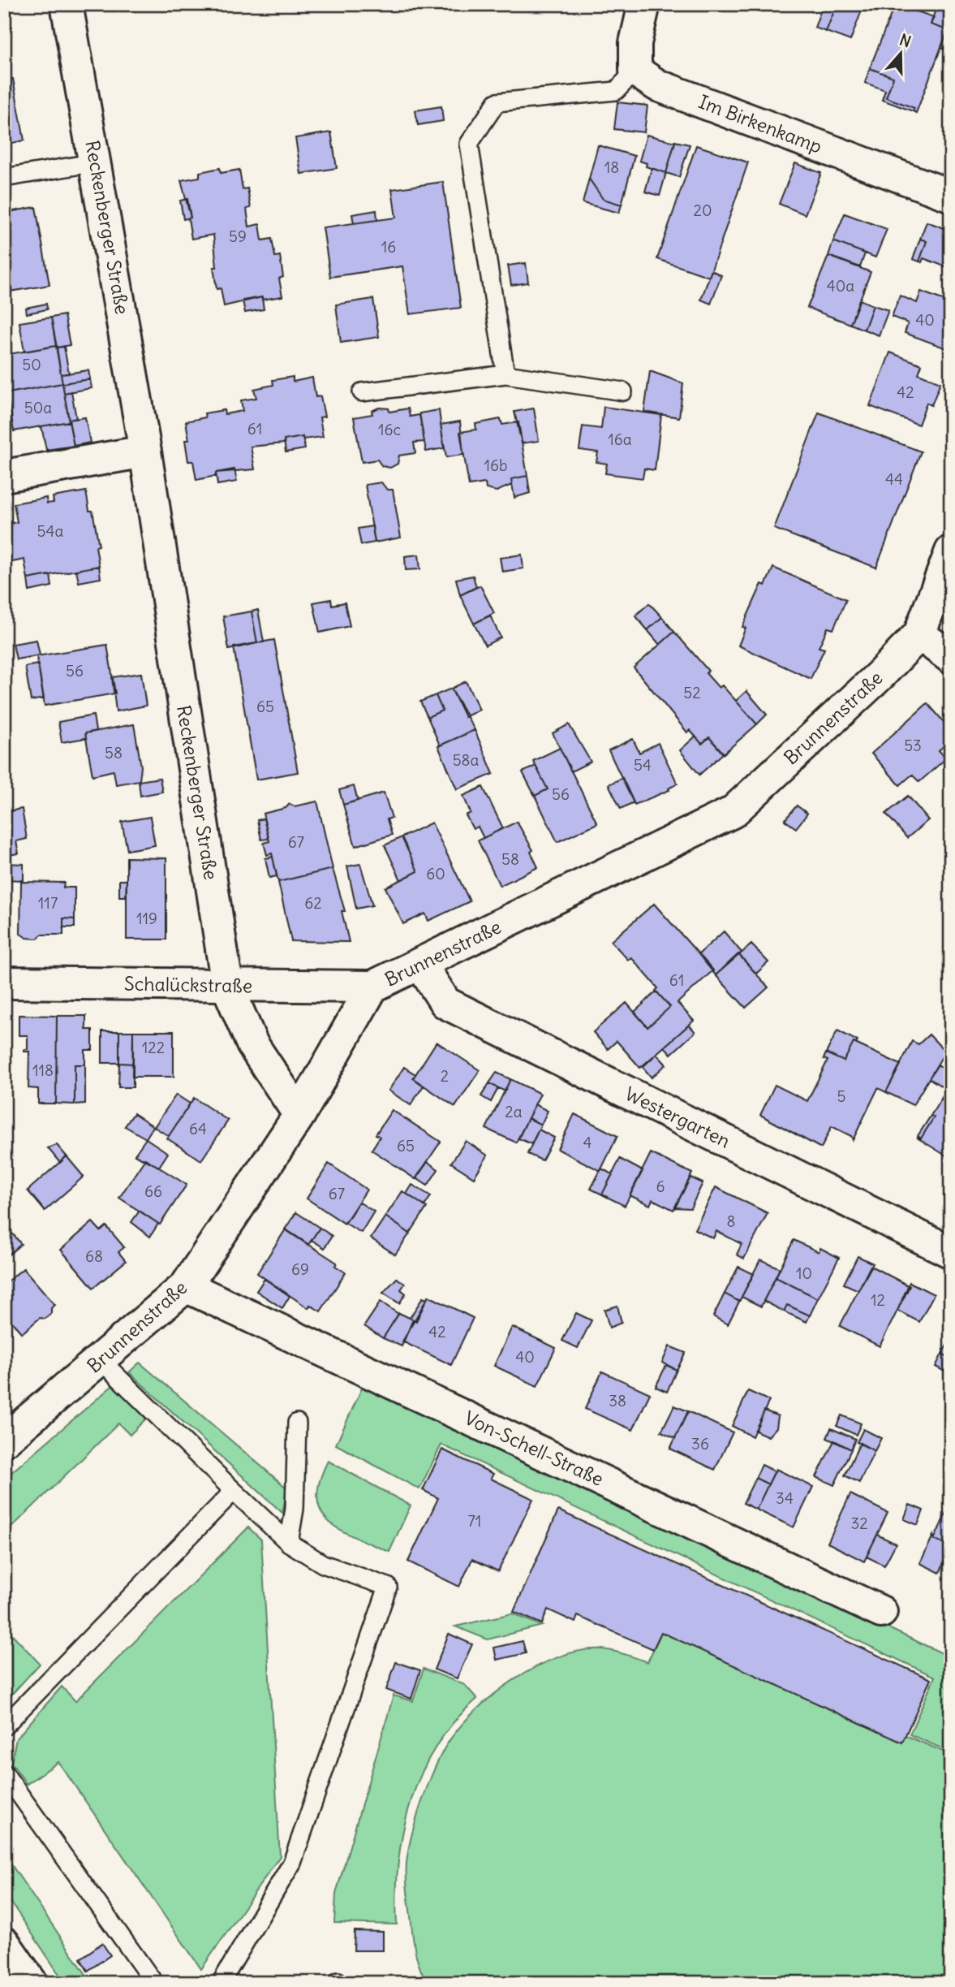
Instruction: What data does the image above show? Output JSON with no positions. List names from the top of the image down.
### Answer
{
  "streets": {
    "street": [
      "Im Birkenkamp",
      "Reckenberger Straße",
      "Brunnenstraße",
      "Schalückstraße",
      "Westergarten",
      "Von-Schell-Straße"
    ]
  },
  "crossings": [
    ["Reckenberger Straße", "Brunnenstraße"],
    ["Reckenberger Straße", "Schalückstraße"],
    ["Brunnenstraße", "Schalückstraße"],
    ["Brunnenstraße", "Westergarten"],
    ["Brunnenstraße", "Von-Schell-Straße"]
  ],
  "house_numbers": [
    "18",
    "20",
    "59",
    "16",
    "40a",
    "40",
    "50",
    "42",
    "50a",
    "61",
    "16c",
    "16a",
    "16b",
    "44",
    "54a",
    "56",
    "52",
    "65",
    "53",
    "58",
    "58a",
    "54",
    "56",
    "67",
    "58",
    "60",
    "117",
    "62",
    "119",
    "61",
    "122",
    "118",
    "2",
    "5",
    "2a",
    "64",
    "4",
    "65",
    "6",
    "66",
    "67",
    "8",
    "68",
    "69",
    "10",
    "12",
    "42",
    "40",
    "38",
    "36",
    "34",
    "71",
    "32"
  ],
  "north": "top"
}
